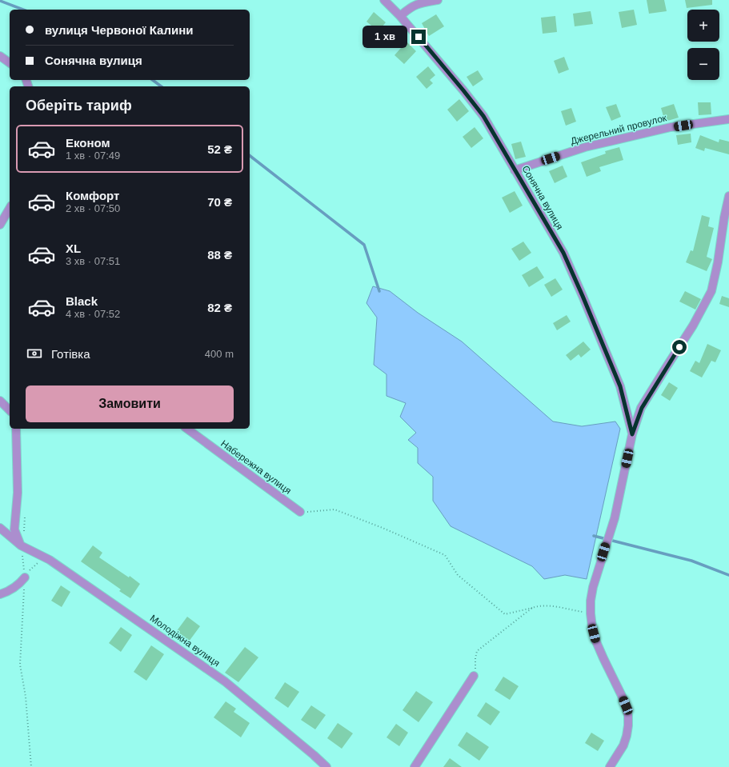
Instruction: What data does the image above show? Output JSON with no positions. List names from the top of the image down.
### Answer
{
  "streets": {
    "street": [
      "Джерельний провулок",
      "Сонячна вулиця",
      "Набережна вулиця",
      "Молодіжна вулиця"
    ]
  },
  "crossings": [
    ["Джерельний провулок", "Сонячна вулиця"]
  ],
  "page": {
    "map_buttons": ["+", "−"],
    "banner": ["вулиця Червоної Калини", "Сонячна вулиця"],
    "bubble": "1 хв",
    "heading": "Оберіть тариф",
    "list": [
      {
        "name": "Економ",
        "note": "1 хв · 07:49",
        "value": "52 ₴"
      },
      {
        "name": "Комфорт",
        "note": "2 хв · 07:50",
        "value": "70 ₴"
      },
      {
        "name": "XL",
        "note": "3 хв · 07:51",
        "value": "88 ₴"
      },
      {
        "name": "Black",
        "note": "4 хв · 07:52",
        "value": "82 ₴"
      }
    ],
    "pay": ["Готівка", "400 m"],
    "buttons": "Замовити"
  }
}
